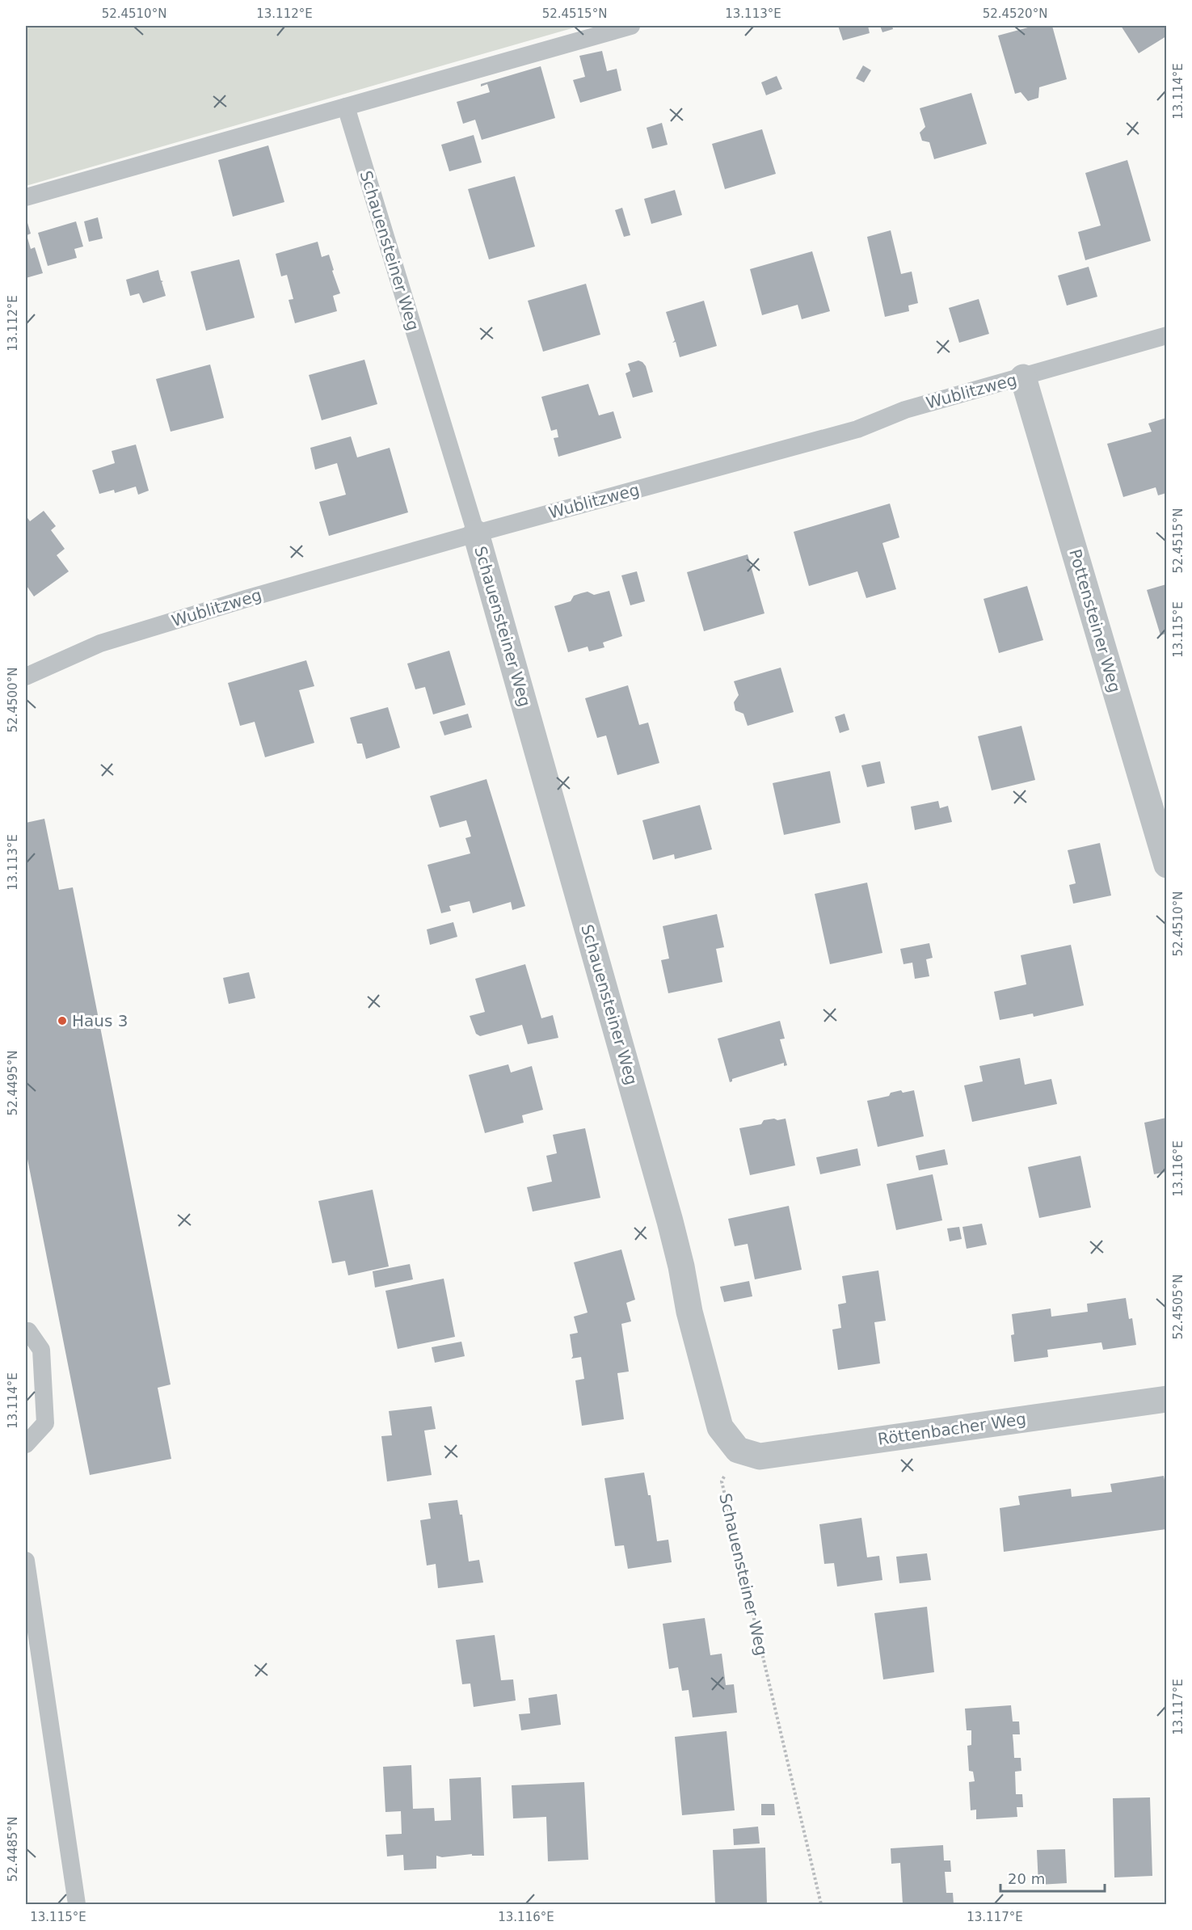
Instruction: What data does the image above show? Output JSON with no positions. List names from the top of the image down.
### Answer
{
  "streets": {
    "street": ["Schauensteiner Weg", "Pottensteiner Weg", "Röttenbacher Weg"],
    "lane": ["Wublitzweg"]
  },
  "crossings": [
    ["Schauensteiner Weg", "Wublitzweg"],
    ["Schauensteiner Weg", "Röttenbacher Weg"],
    ["Wublitzweg", "Pottensteiner Weg"]
  ],
  "places": ["Haus 3"],
  "scale_bar": "20 m",
  "coordinates": [
    "52.4510°N",
    "13.112°E",
    "52.4515°N",
    "13.113°E",
    "52.4520°N",
    "13.114°E",
    "13.115°E",
    "52.4500°N",
    "52.4495°N",
    "13.116°E",
    "52.4505°N",
    "13.117°E",
    "52.4485°N"
  ]
}
